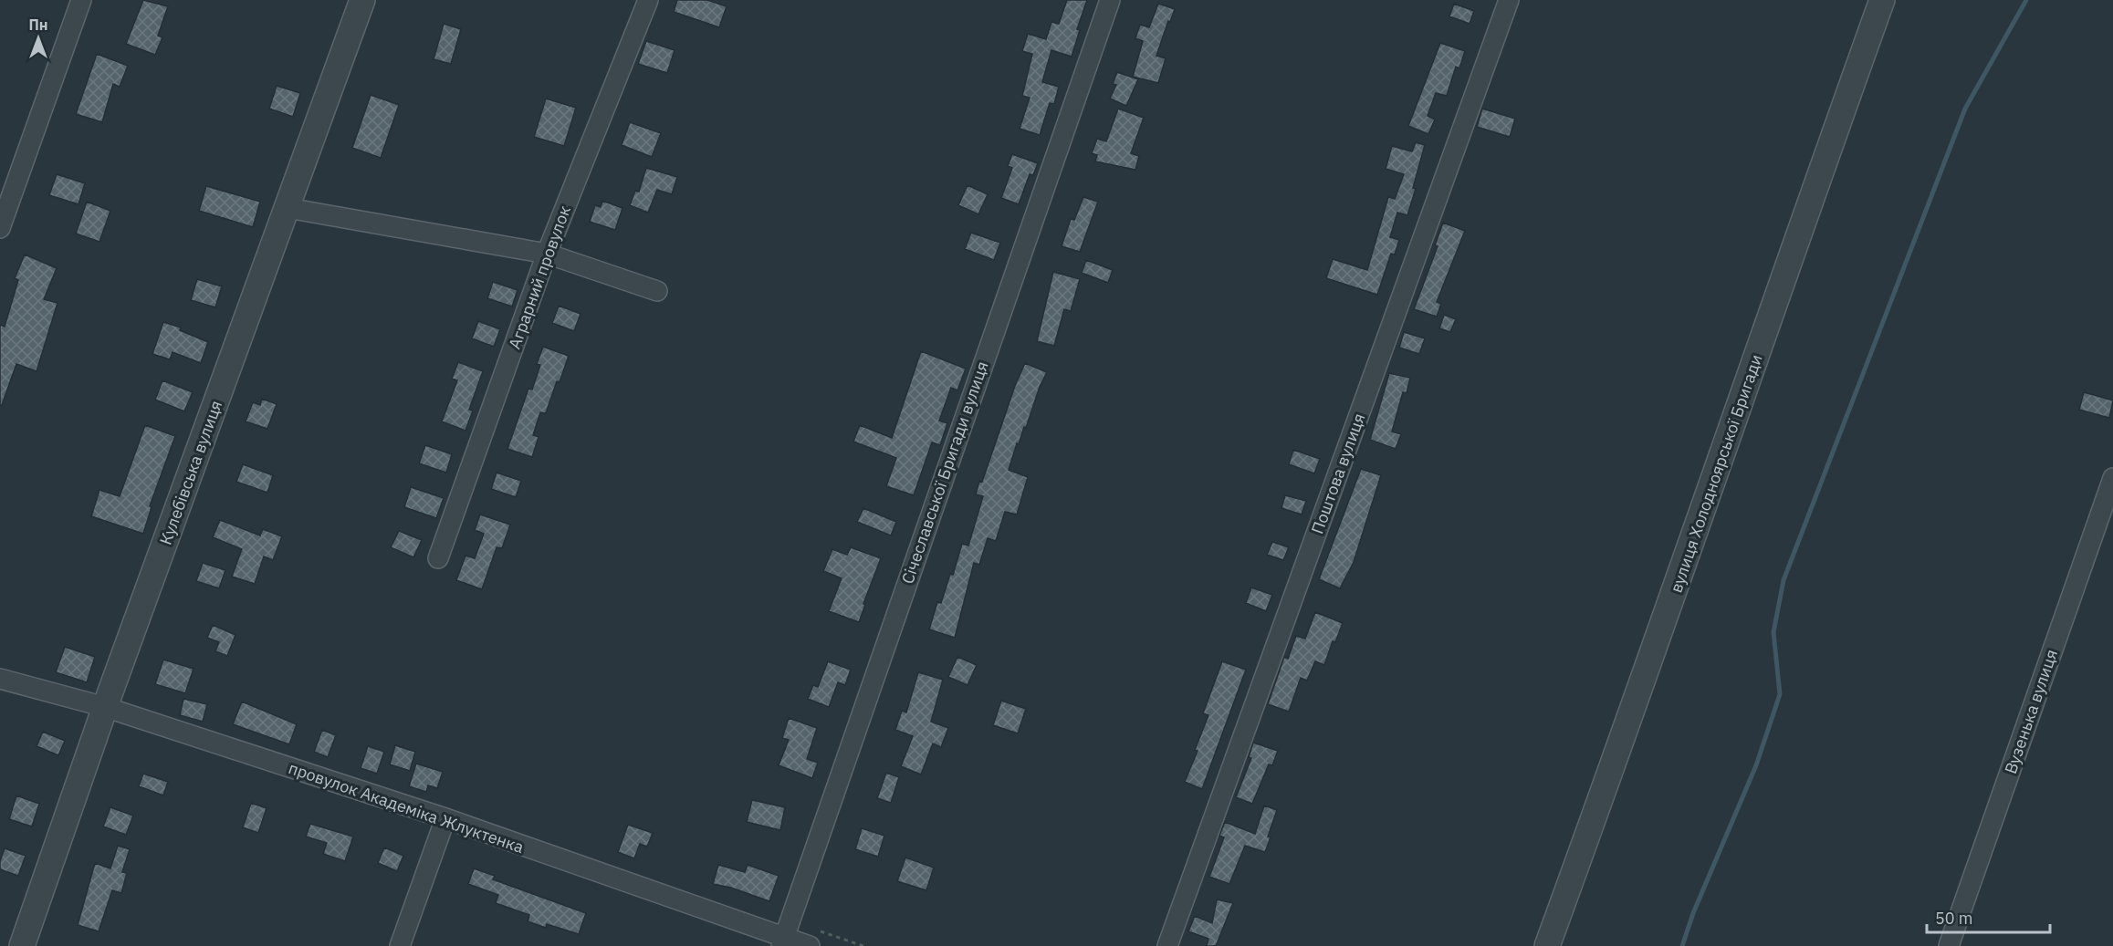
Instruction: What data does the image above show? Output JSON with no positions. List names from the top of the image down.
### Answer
{
  "streets": {
    "street": [
      "Аграрний провулок",
      "Кулебівська вулиця",
      "Січеславської Бригади вулиця",
      "Поштова вулиця",
      "вулиця Холодноярської Бригади",
      "Вузенька вулиця",
      "провулок Академіка Жлуктенка"
    ]
  },
  "crossings": [
    ["Кулебівська вулиця", "провулок Академіка Жлуктенка"],
    ["Січеславської Бригади вулиця", "провулок Академіка Жлуктенка"]
  ],
  "scale_bar": "50 m",
  "north": "top"
}
